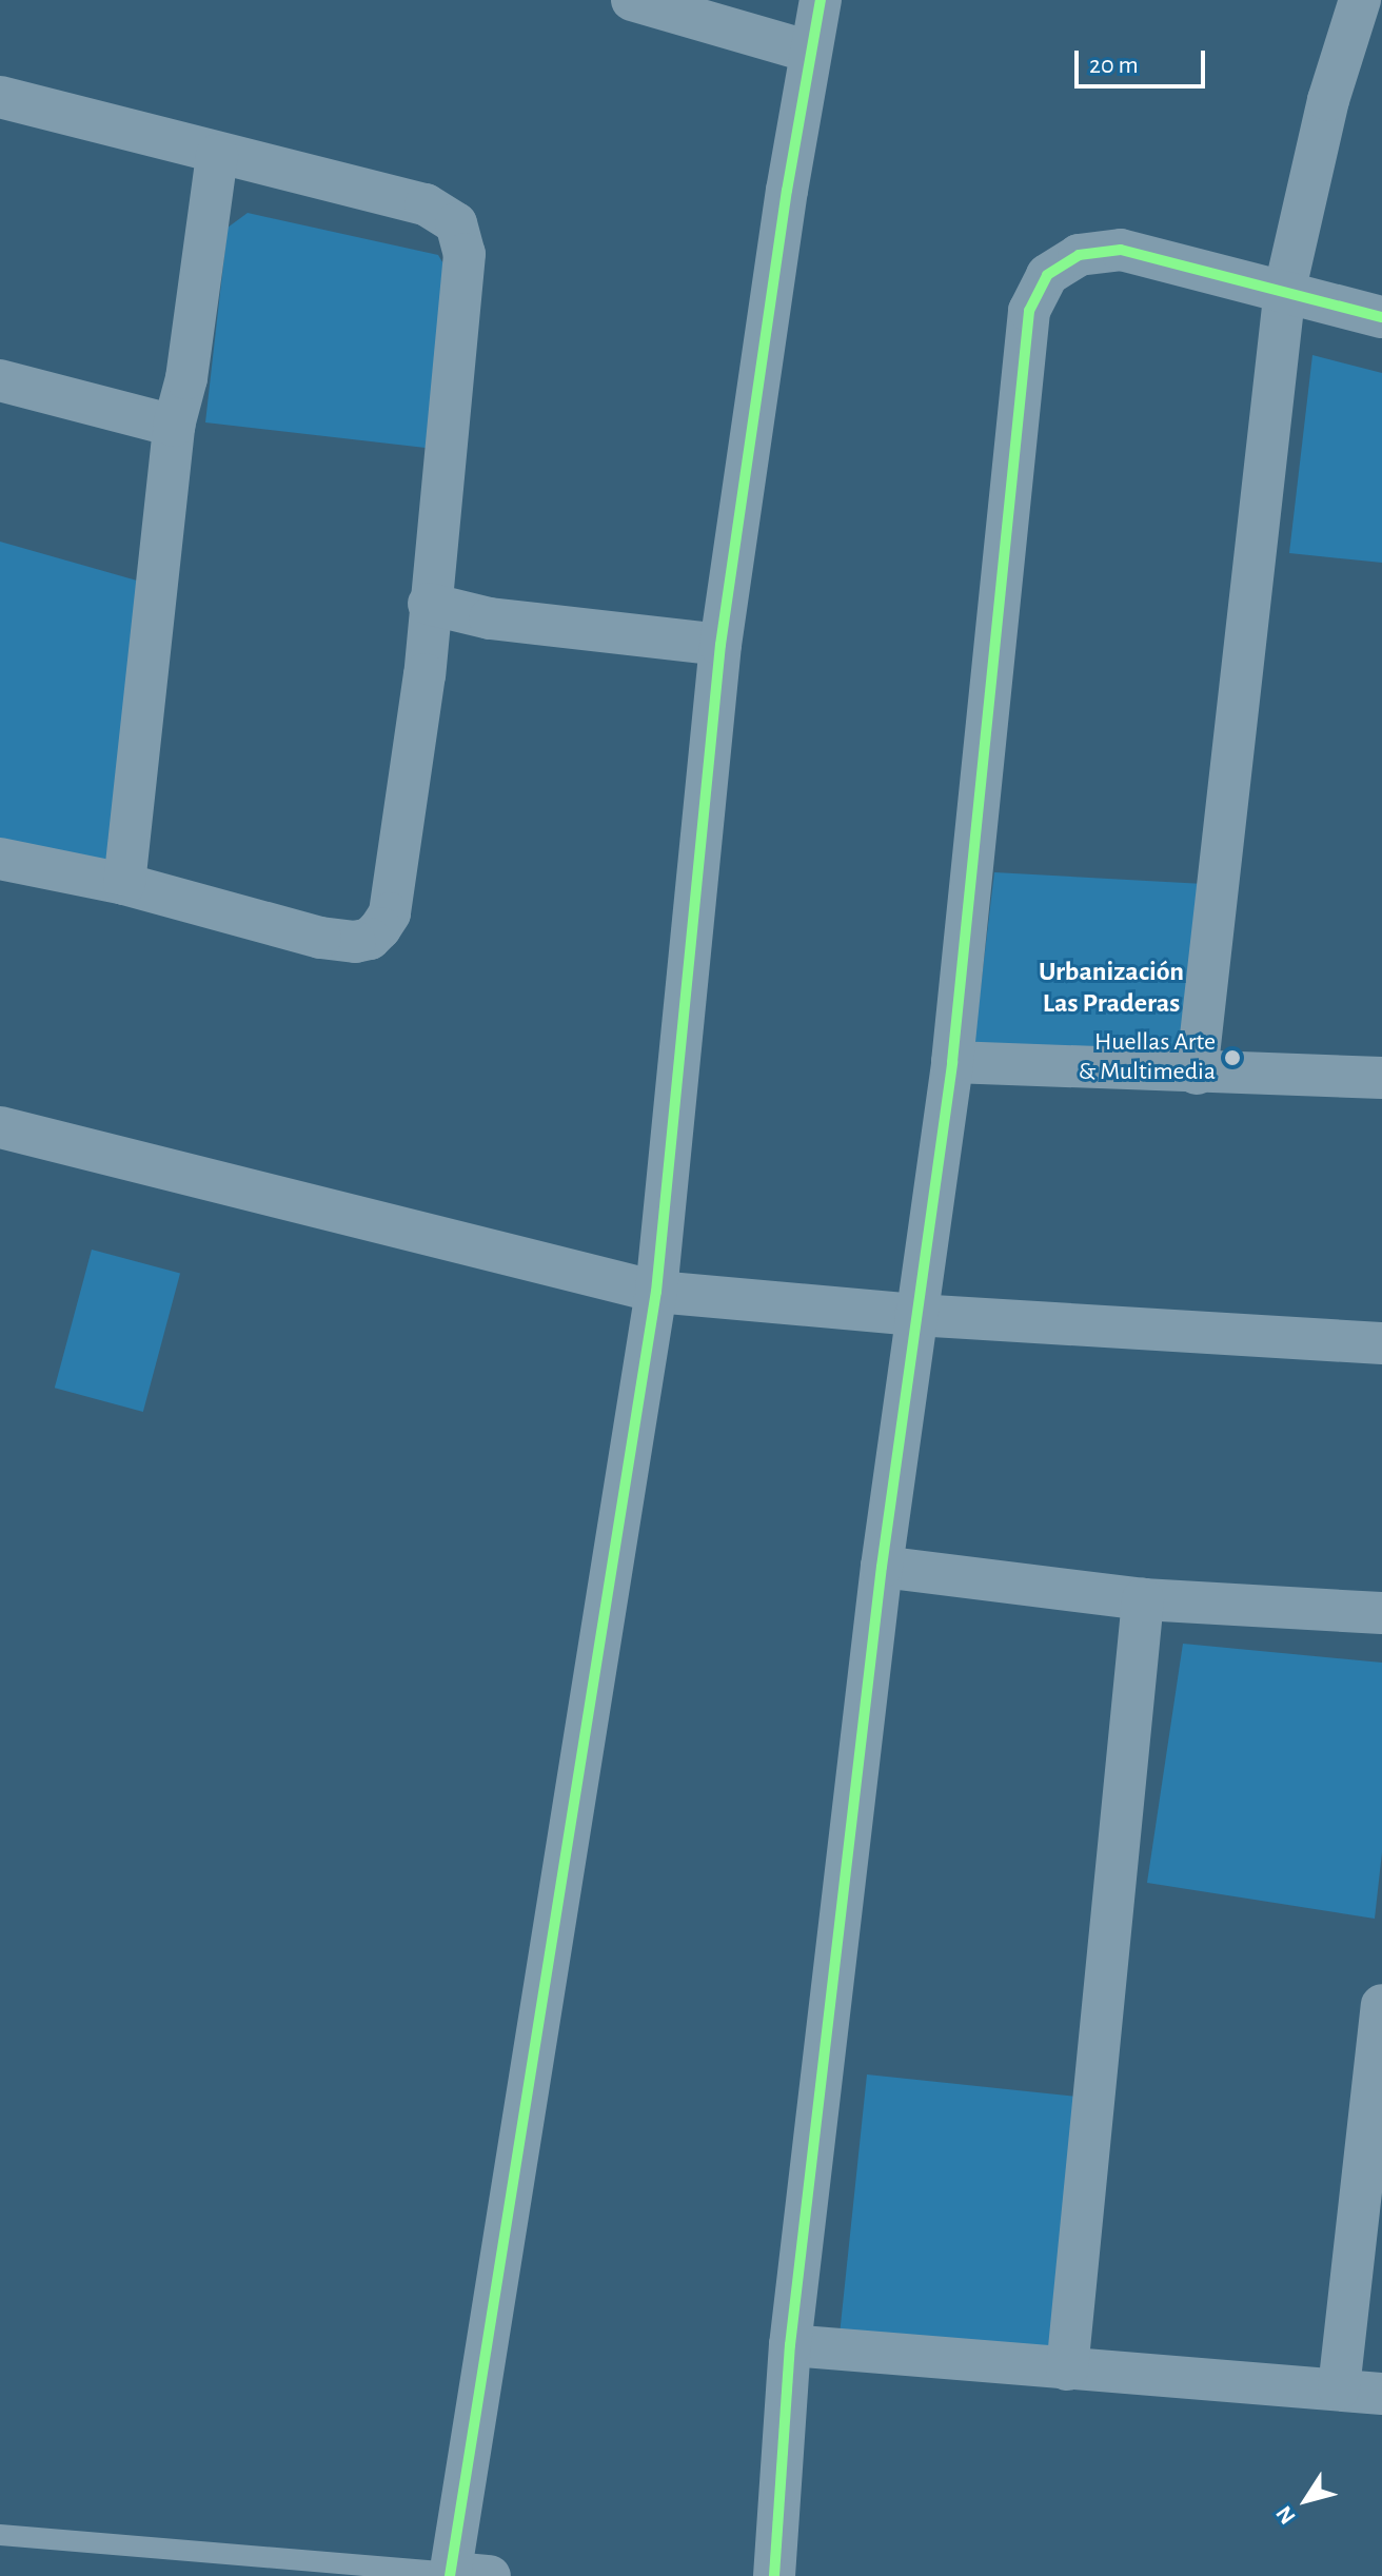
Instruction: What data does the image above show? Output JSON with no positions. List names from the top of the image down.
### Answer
{
  "districts": ["Urbanización Las Praderas"],
  "places": ["Huellas Arte & Multimedia"],
  "scale_bar": "20 m",
  "north": "bottom left"
}
